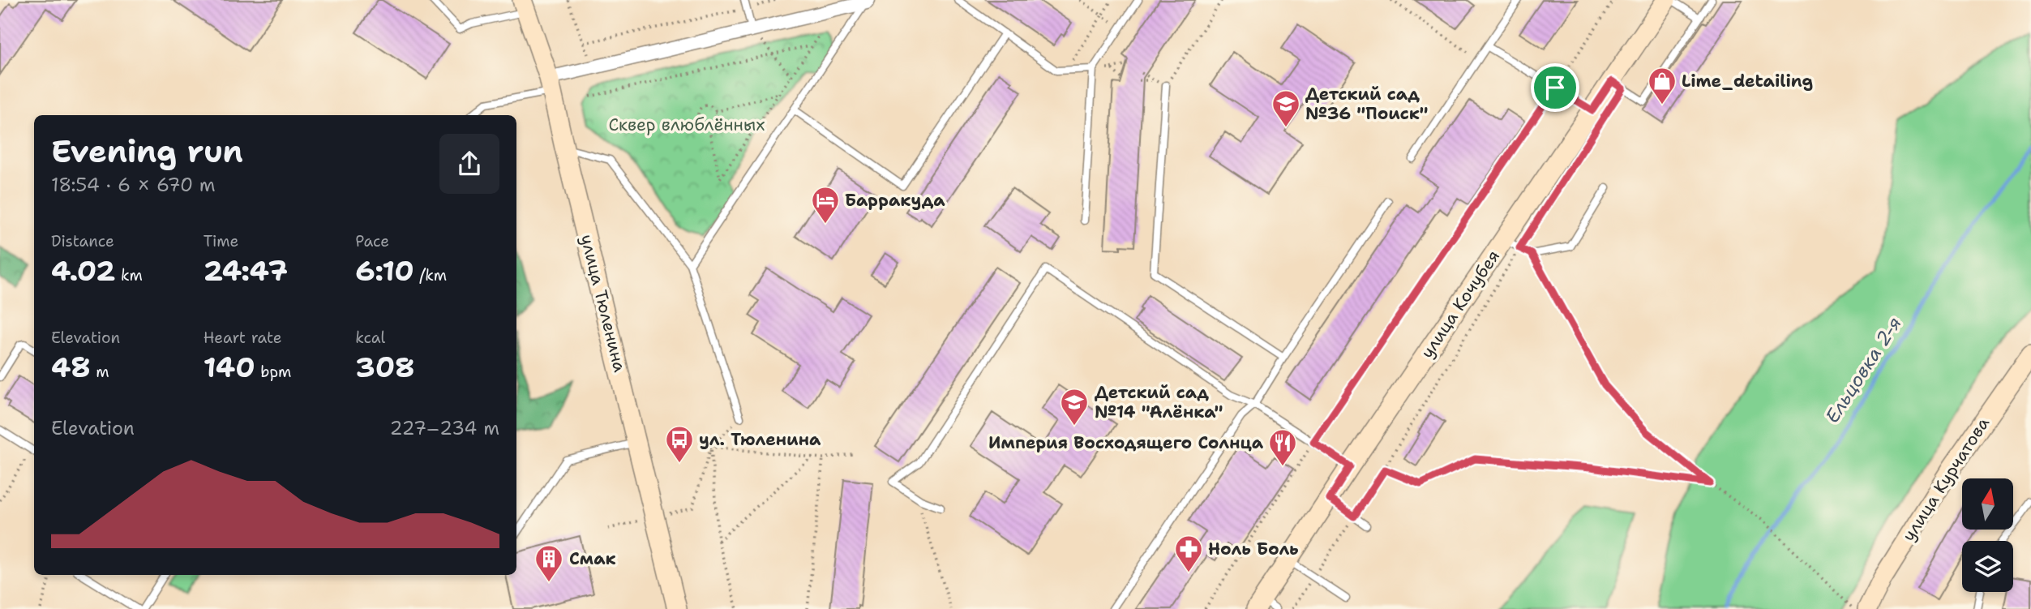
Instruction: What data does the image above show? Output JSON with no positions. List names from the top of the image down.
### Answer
{
  "streets": {
    "street": ["улица Тюленина", "улица Кочубея", "улица Курчатова"]
  },
  "water": ["Ельцовка 2-я"],
  "parks": ["Сквер влюблённых"],
  "places": {
    "shop": ["Lime_detailing"],
    "school or university": ["Детский сад №36 \"Поиск\"", "Детский сад №14 \"Алёнка\""],
    "hotel": ["Барракуда"],
    "bus stop": ["ул. Тюленина"],
    "restaurant": ["Империя Восходящего Солнца"],
    "pharmacy": ["Ноль Боль"],
    "building": ["Смак"]
  },
  "north": "top",
  "page": {
    "heading": ["Evening run", "18:54 · 6 × 670 m"],
    "stats": [
      ["Distance", "4.02 km"],
      ["Time", "24:47"],
      ["Pace", "6:10 /km"],
      ["Elevation", "48 m"],
      ["Heart rate", "140 bpm"],
      ["kcal", "308"]
    ],
    "chart": ["Elevation", "227–234 m"]
  }
}
